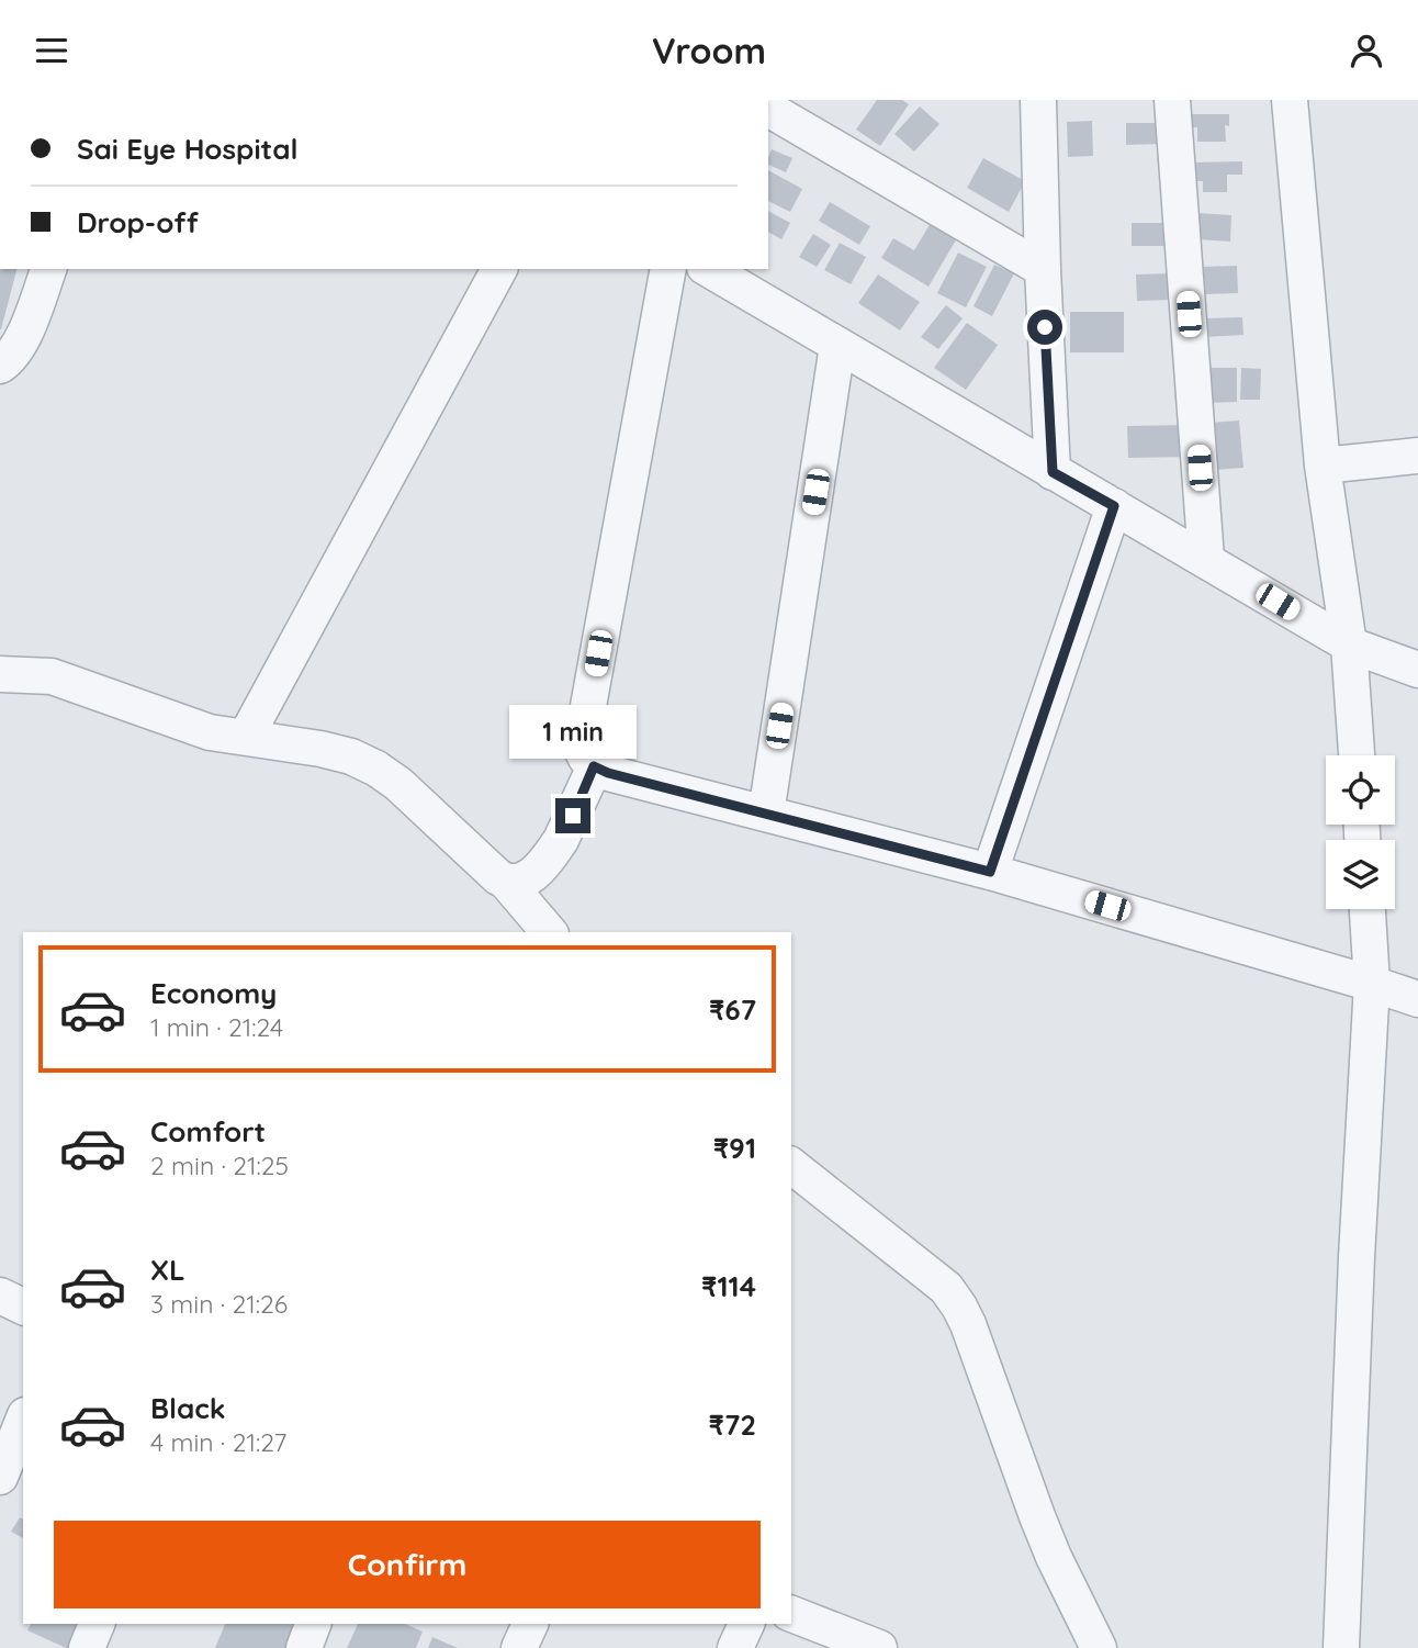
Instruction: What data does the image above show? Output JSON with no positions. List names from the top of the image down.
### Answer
{
  "page": {
    "header": "Vroom",
    "banner": ["Sai Eye Hospital", "Drop-off"],
    "bubble": "1 min",
    "list": [
      {
        "name": "Economy",
        "note": "1 min · 21:24",
        "value": "₹67"
      },
      {
        "name": "Comfort",
        "note": "2 min · 21:25",
        "value": "₹91"
      },
      {
        "name": "XL",
        "note": "3 min · 21:26",
        "value": "₹114"
      },
      {
        "name": "Black",
        "note": "4 min · 21:27",
        "value": "₹72"
      }
    ],
    "buttons": "Confirm"
  }
}
